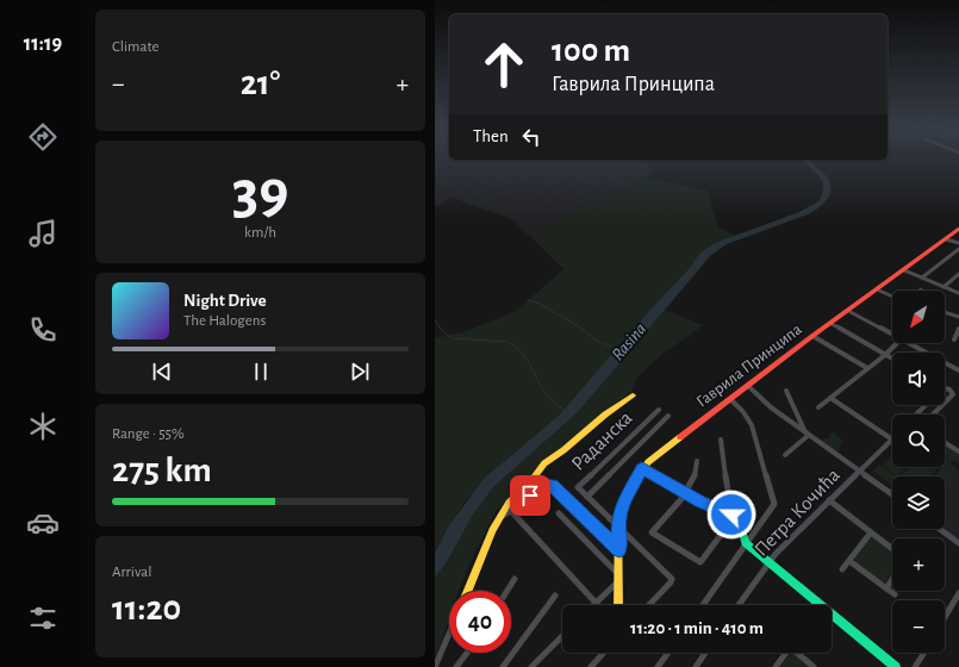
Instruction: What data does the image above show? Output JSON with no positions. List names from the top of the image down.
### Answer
{
  "streets": {
    "street": ["Гаврила Принципа", "Раданска", "Петра Кочића"]
  },
  "crossings": [
    ["Гаврила Принципа", "Раданска"]
  ],
  "water": ["Rasina"],
  "north": "bottom left",
  "page": {
    "tabs": "11:19",
    "tile": [
      "Climate",
      ["39", "km/h"],
      ["Range · 55%", "275 km"],
      ["Arrival", "11:20"]
    ],
    "turn": ["100 m", "Гаврила Принципа"],
    "heat": ["−", "21°", "+"],
    "then": "Then",
    "song": ["Night Drive", "The Halogens"],
    "map_buttons": ["+", "−"],
    "limit": "40",
    "trip": "11:20 · 1 min · 410 m"
  }
}
